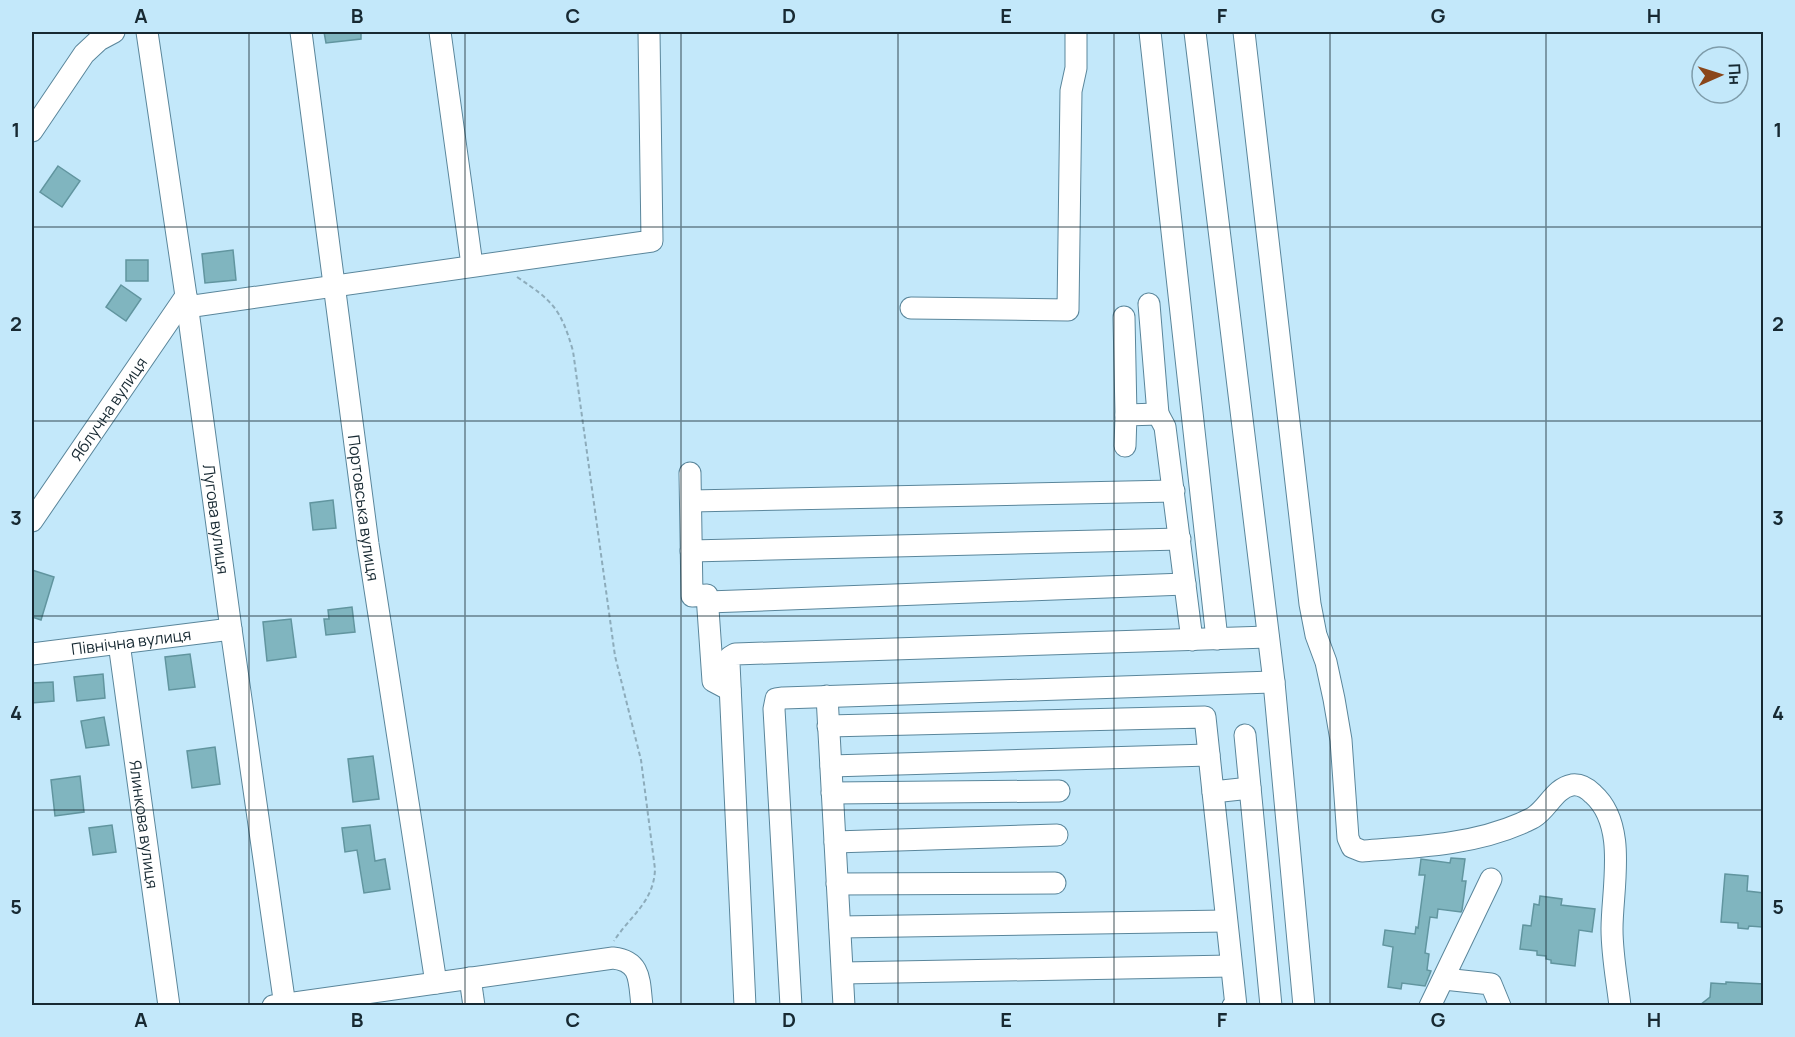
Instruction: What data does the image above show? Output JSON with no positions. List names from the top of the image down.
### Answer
{
  "streets": {
    "street": [
      "Яблучна вулиця",
      "Портовська вулиця",
      "Лугова вулиця",
      "Північна вулиця",
      "Ялинкова вулиця"
    ]
  },
  "crossings": [
    ["Яблучна вулиця", "Лугова вулиця"],
    ["Лугова вулиця", "Північна вулиця"],
    ["Північна вулиця", "Ялинкова вулиця"]
  ],
  "north": "right",
  "grid": {
    "columns": [
      "A",
      "B",
      "C",
      "D",
      "E",
      "F",
      "G",
      "H"
    ],
    "rows": [
      "1",
      "2",
      "3",
      "4",
      "5"
    ]
  }
}
